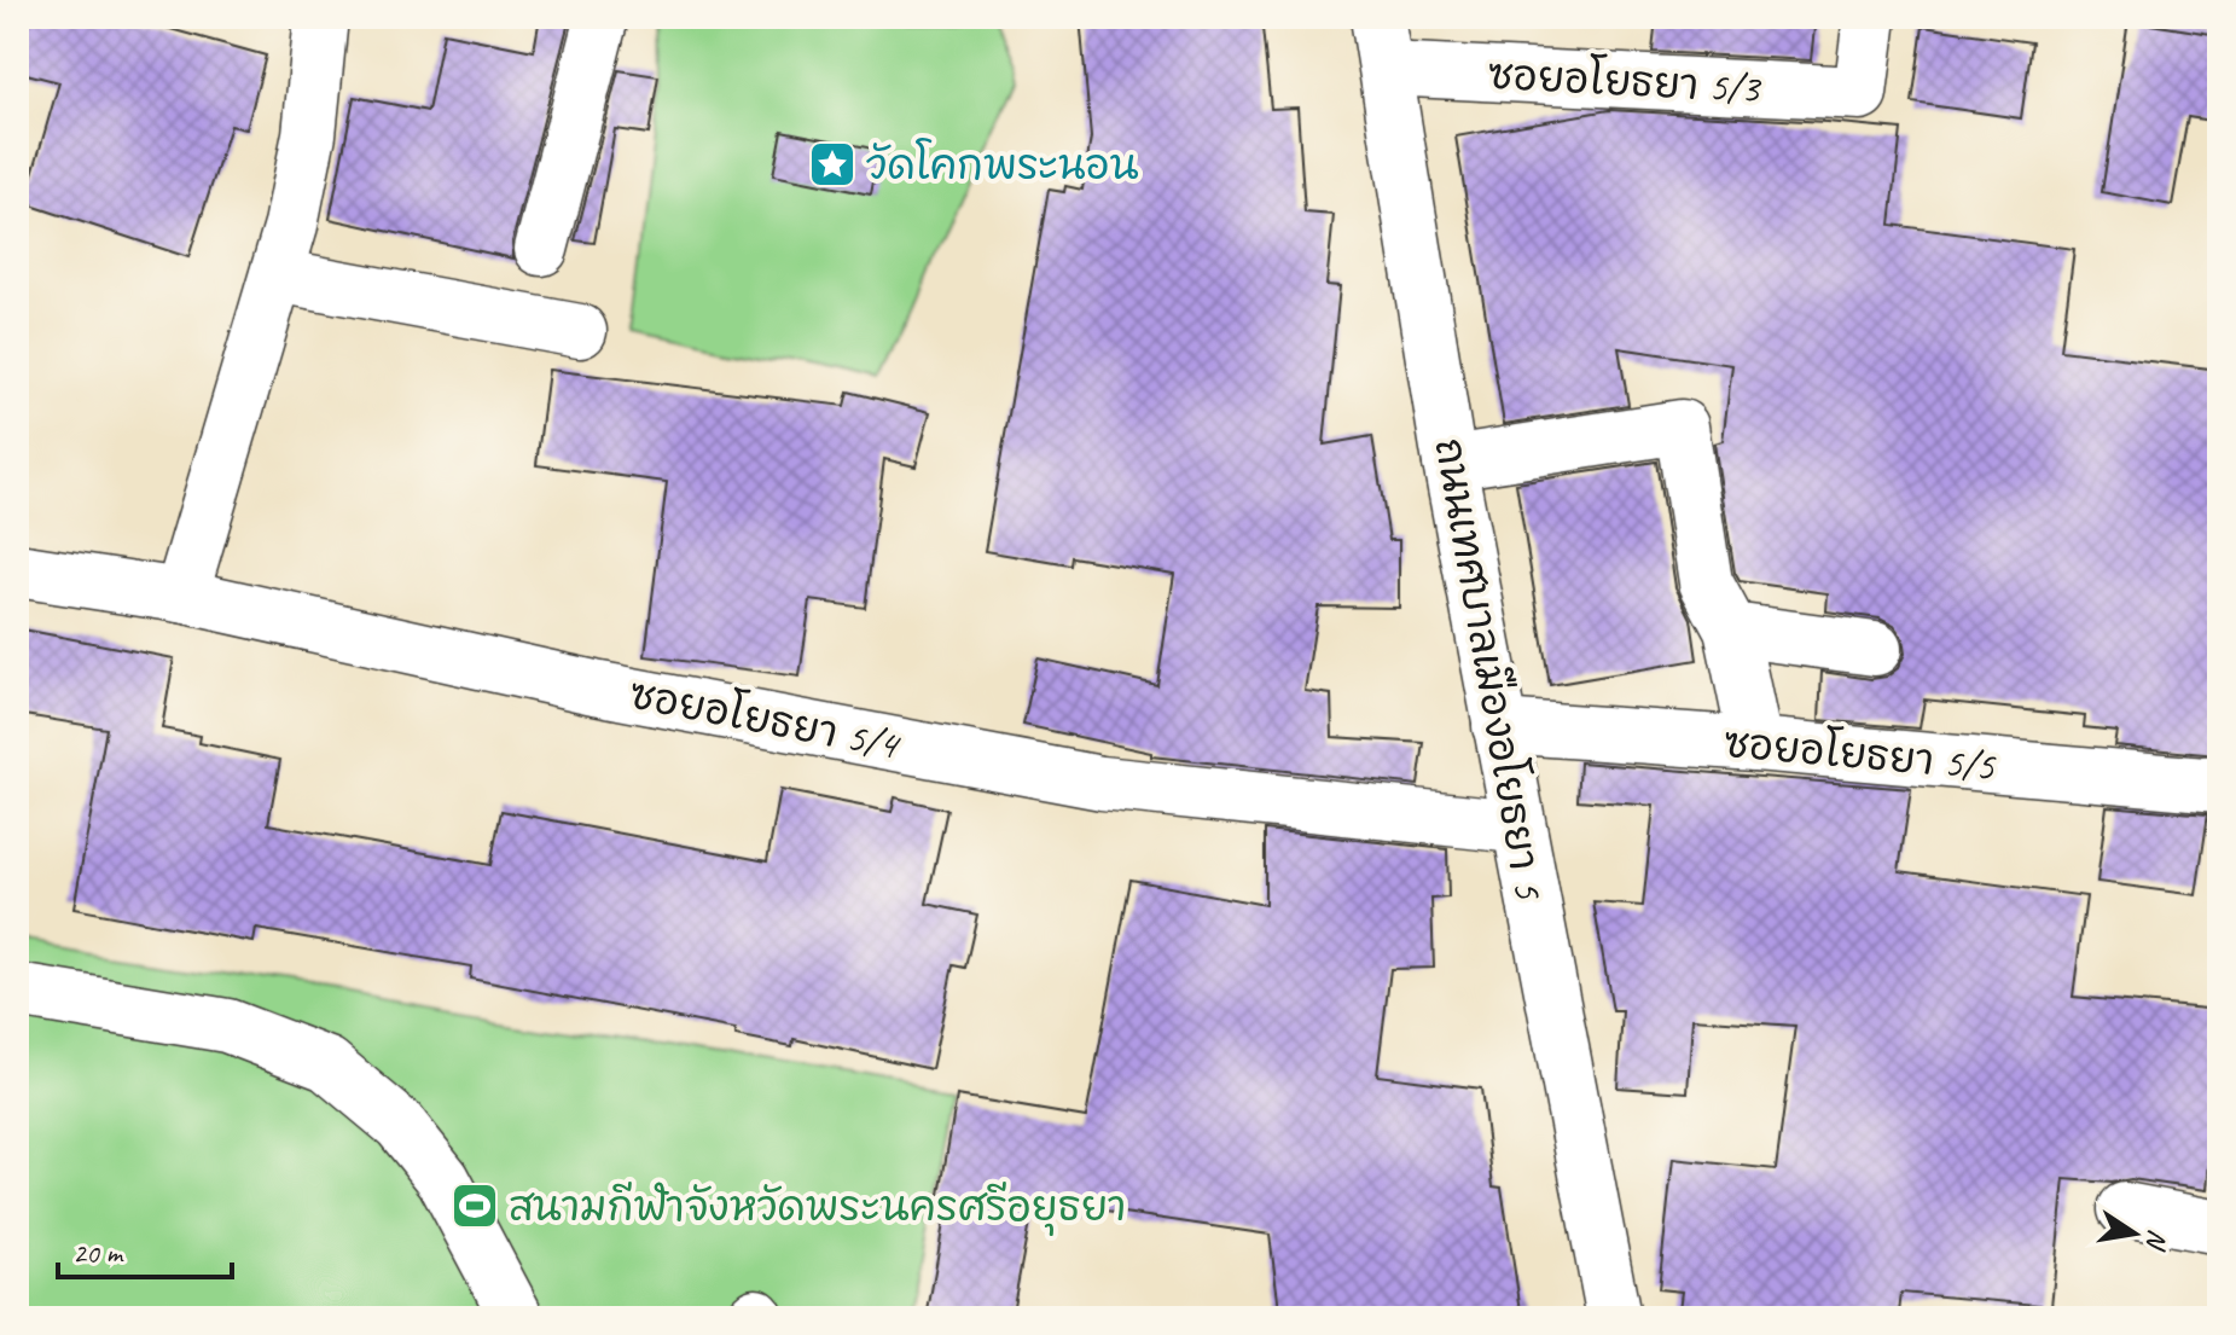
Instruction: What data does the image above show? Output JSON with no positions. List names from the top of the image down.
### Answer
{
  "streets": {
    "street": [
      "ซอยอโยธยา 5/3",
      "ถนนเทศบาลเมืองอโยธยา 5",
      "ซอยอโยธยา 5/4",
      "ซอยอโยธยา 5/5"
    ]
  },
  "crossings": [
    ["ซอยอโยธยา 5/3", "ถนนเทศบาลเมืองอโยธยา 5"],
    ["ถนนเทศบาลเมืองอโยธยา 5", "ซอยอโยธยา 5/4"],
    ["ถนนเทศบาลเมืองอโยธยา 5", "ซอยอโยธยา 5/5"]
  ],
  "places": {
    "place": ["วัดโคกพระนอน"],
    "sports": ["สนามกีฬาจังหวัดพระนครศรีอยุธยา"]
  },
  "scale_bar": "20 m",
  "north": "right"
}
